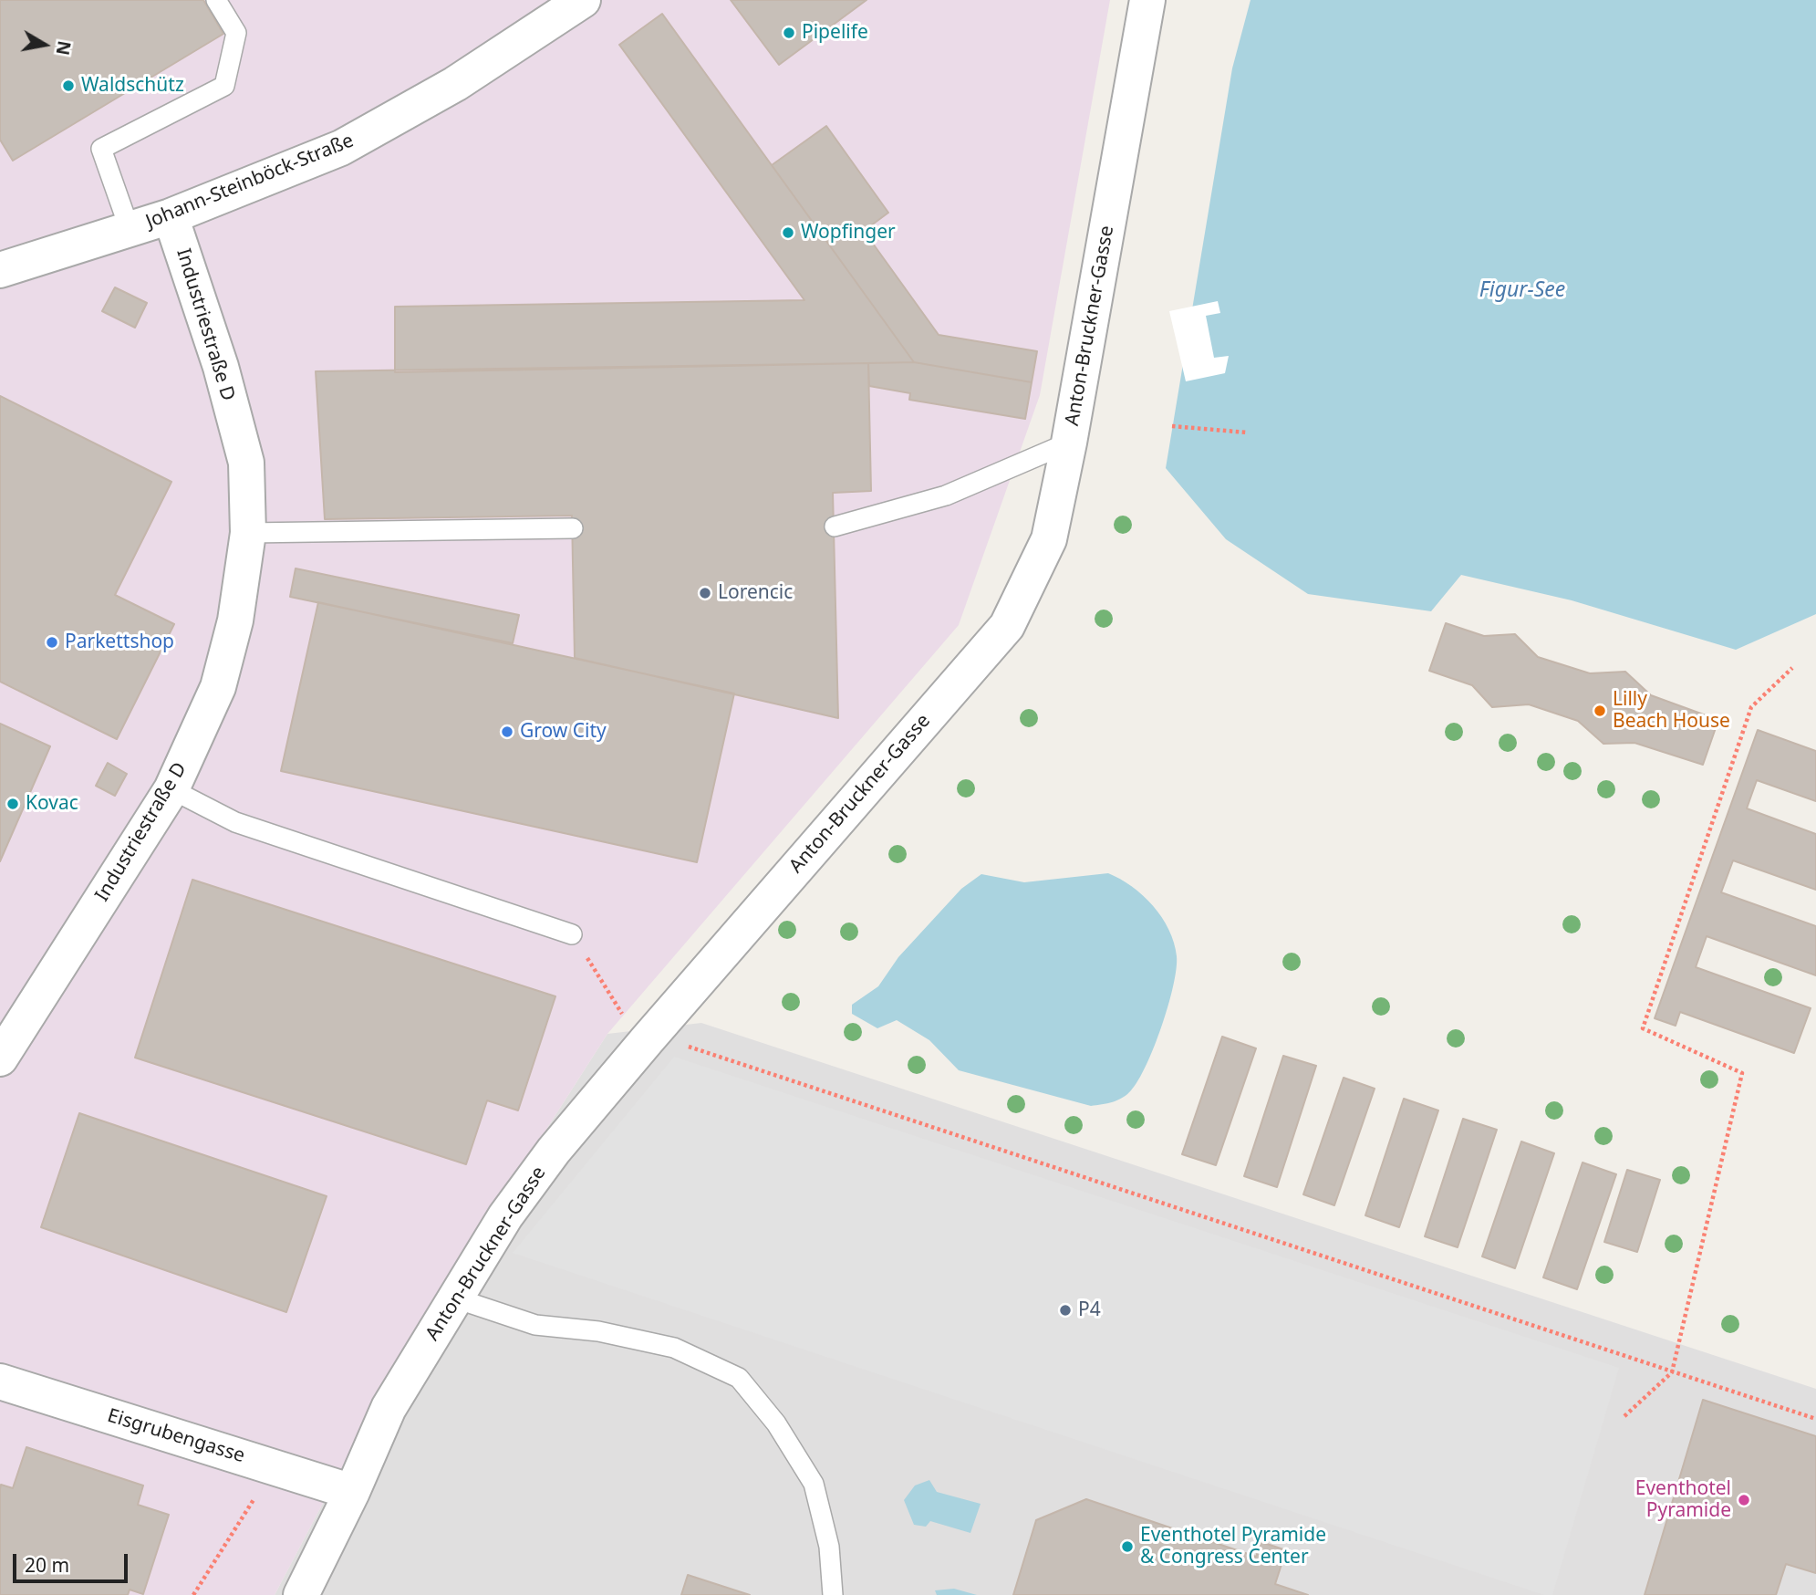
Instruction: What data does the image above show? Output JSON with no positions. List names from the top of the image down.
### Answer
{
  "streets": {
    "street": [
      "Johann-Steinböck-Straße",
      "Industriestraße D",
      "Anton-Bruckner-Gasse",
      "Eisgrubengasse"
    ]
  },
  "crossings": [
    ["Johann-Steinböck-Straße", "Industriestraße D"],
    ["Anton-Bruckner-Gasse", "Eisgrubengasse"]
  ],
  "water": ["Figur-See"],
  "places": [
    "Pipelife",
    "Waldschütz",
    "Wopfinger",
    "Lorencic",
    "Parkettshop",
    "Lilly Beach House",
    "Grow City",
    "Kovac",
    "P4",
    "Eventhotel Pyramide",
    "Eventhotel Pyramide & Congress Center"
  ],
  "scale_bar": "20 m",
  "north": "right"
}
